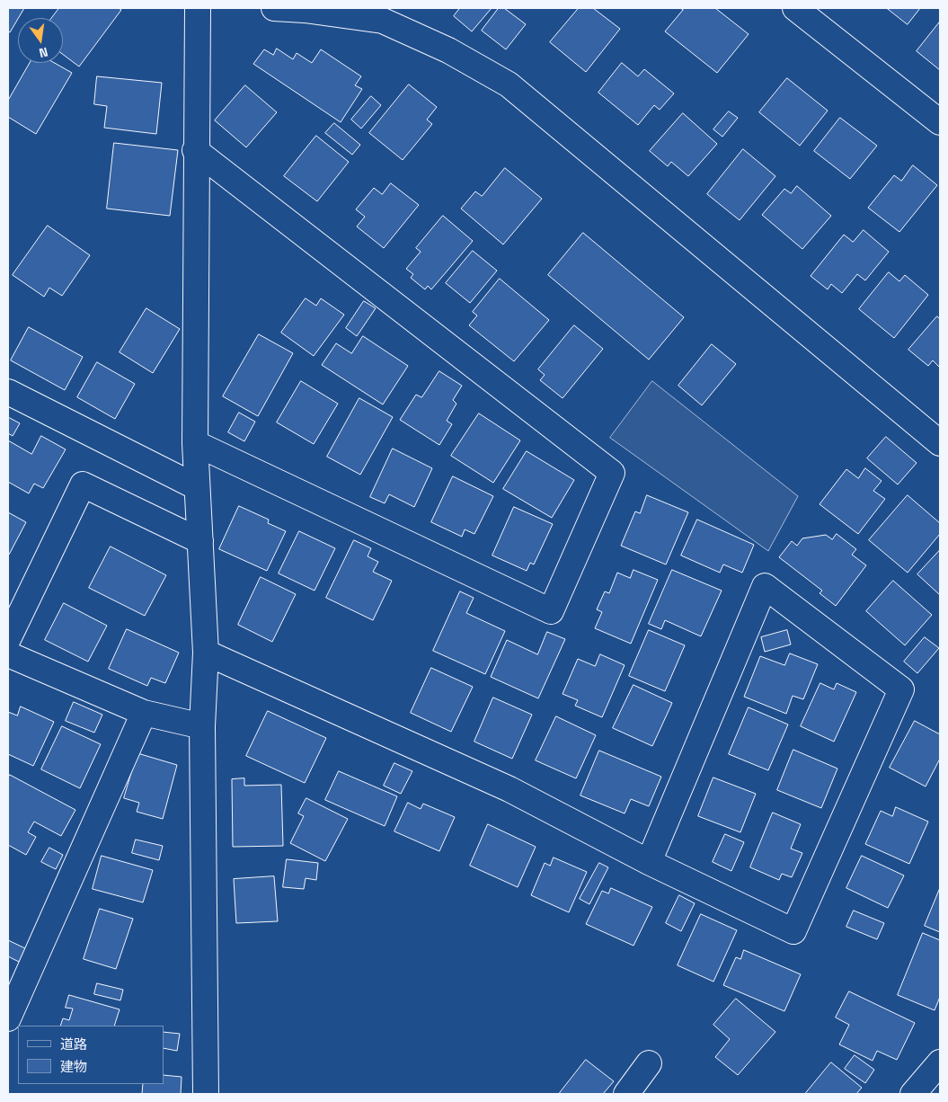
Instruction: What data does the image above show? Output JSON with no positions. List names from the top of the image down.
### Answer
{
  "legend": ["道路", "建物"],
  "north": "bottom"
}
